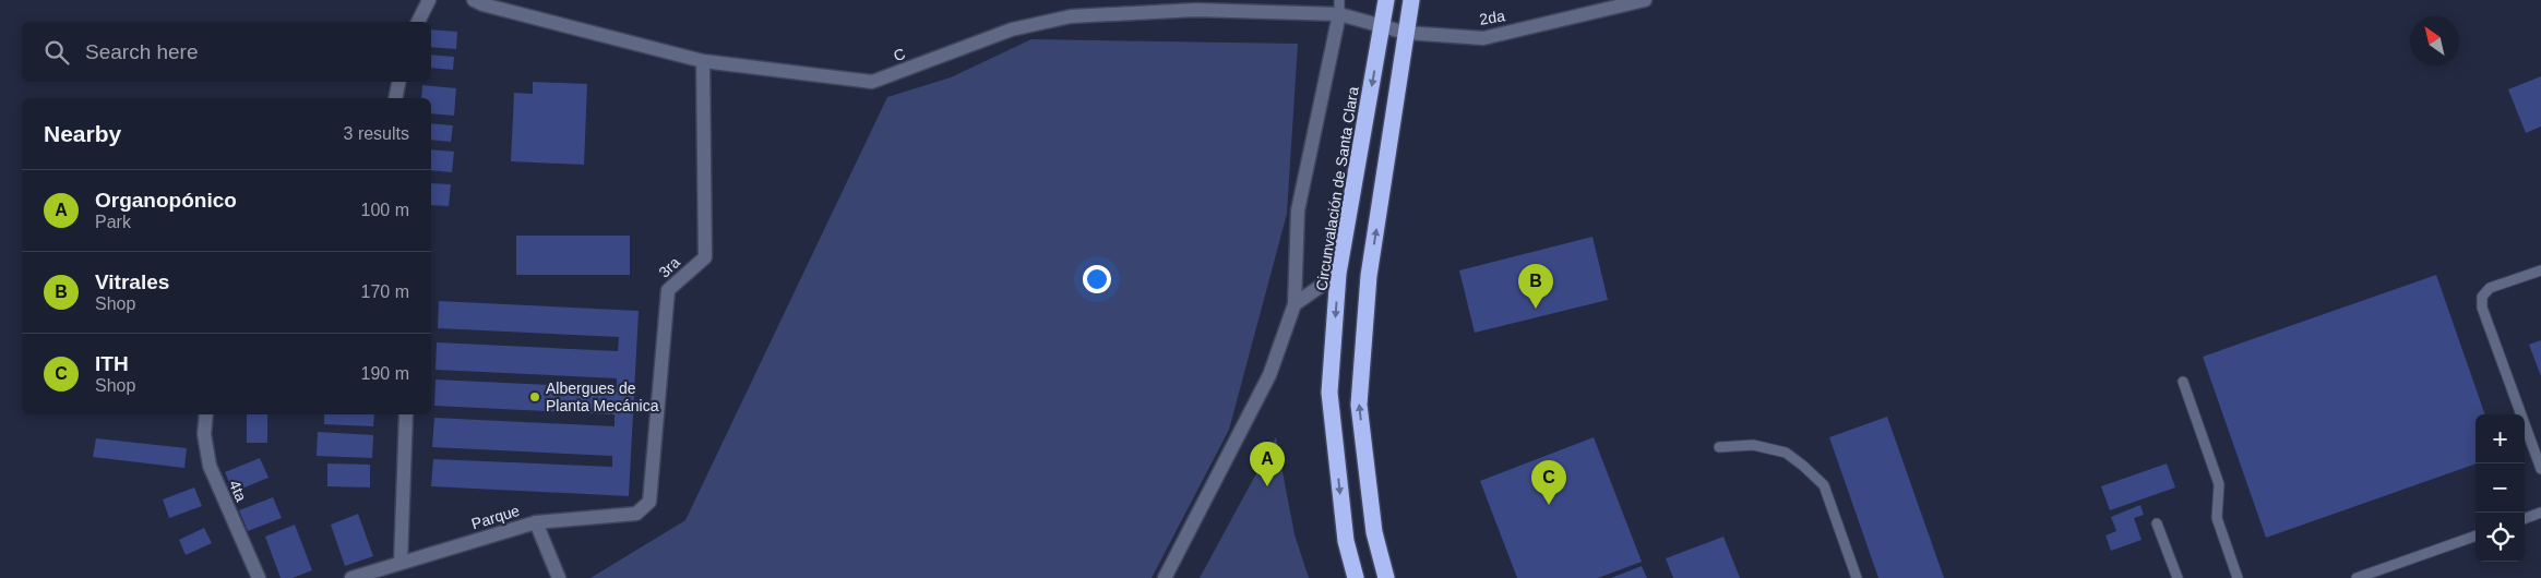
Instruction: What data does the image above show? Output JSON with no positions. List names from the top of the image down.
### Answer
{
  "streets": {
    "highway": ["Circunvalación de Santa Clara"],
    "street": [
      "2da",
      "C",
      "3ra",
      "4ta",
      "Parque"
    ]
  },
  "crossings": [
    ["2da", "C"],
    ["2da", "Circunvalación de Santa Clara"],
    ["C", "Circunvalación de Santa Clara"],
    ["C", "3ra"],
    ["3ra", "Parque"]
  ],
  "places": ["Albergues de Planta Mecánica"],
  "north": "top left",
  "page": {
    "search": "Search here",
    "heading": ["Nearby", "3 results"],
    "list": [
      {
        "mark": "A",
        "name": "Organopónico",
        "note": "Park",
        "value": "100 m"
      },
      {
        "mark": "B",
        "name": "Vitrales",
        "note": "Shop",
        "value": "170 m"
      },
      {
        "mark": "C",
        "name": "ITH",
        "note": "Shop",
        "value": "190 m"
      }
    ],
    "pins": ["B", "A", "C"],
    "map_buttons": ["+", "−"]
  }
}
